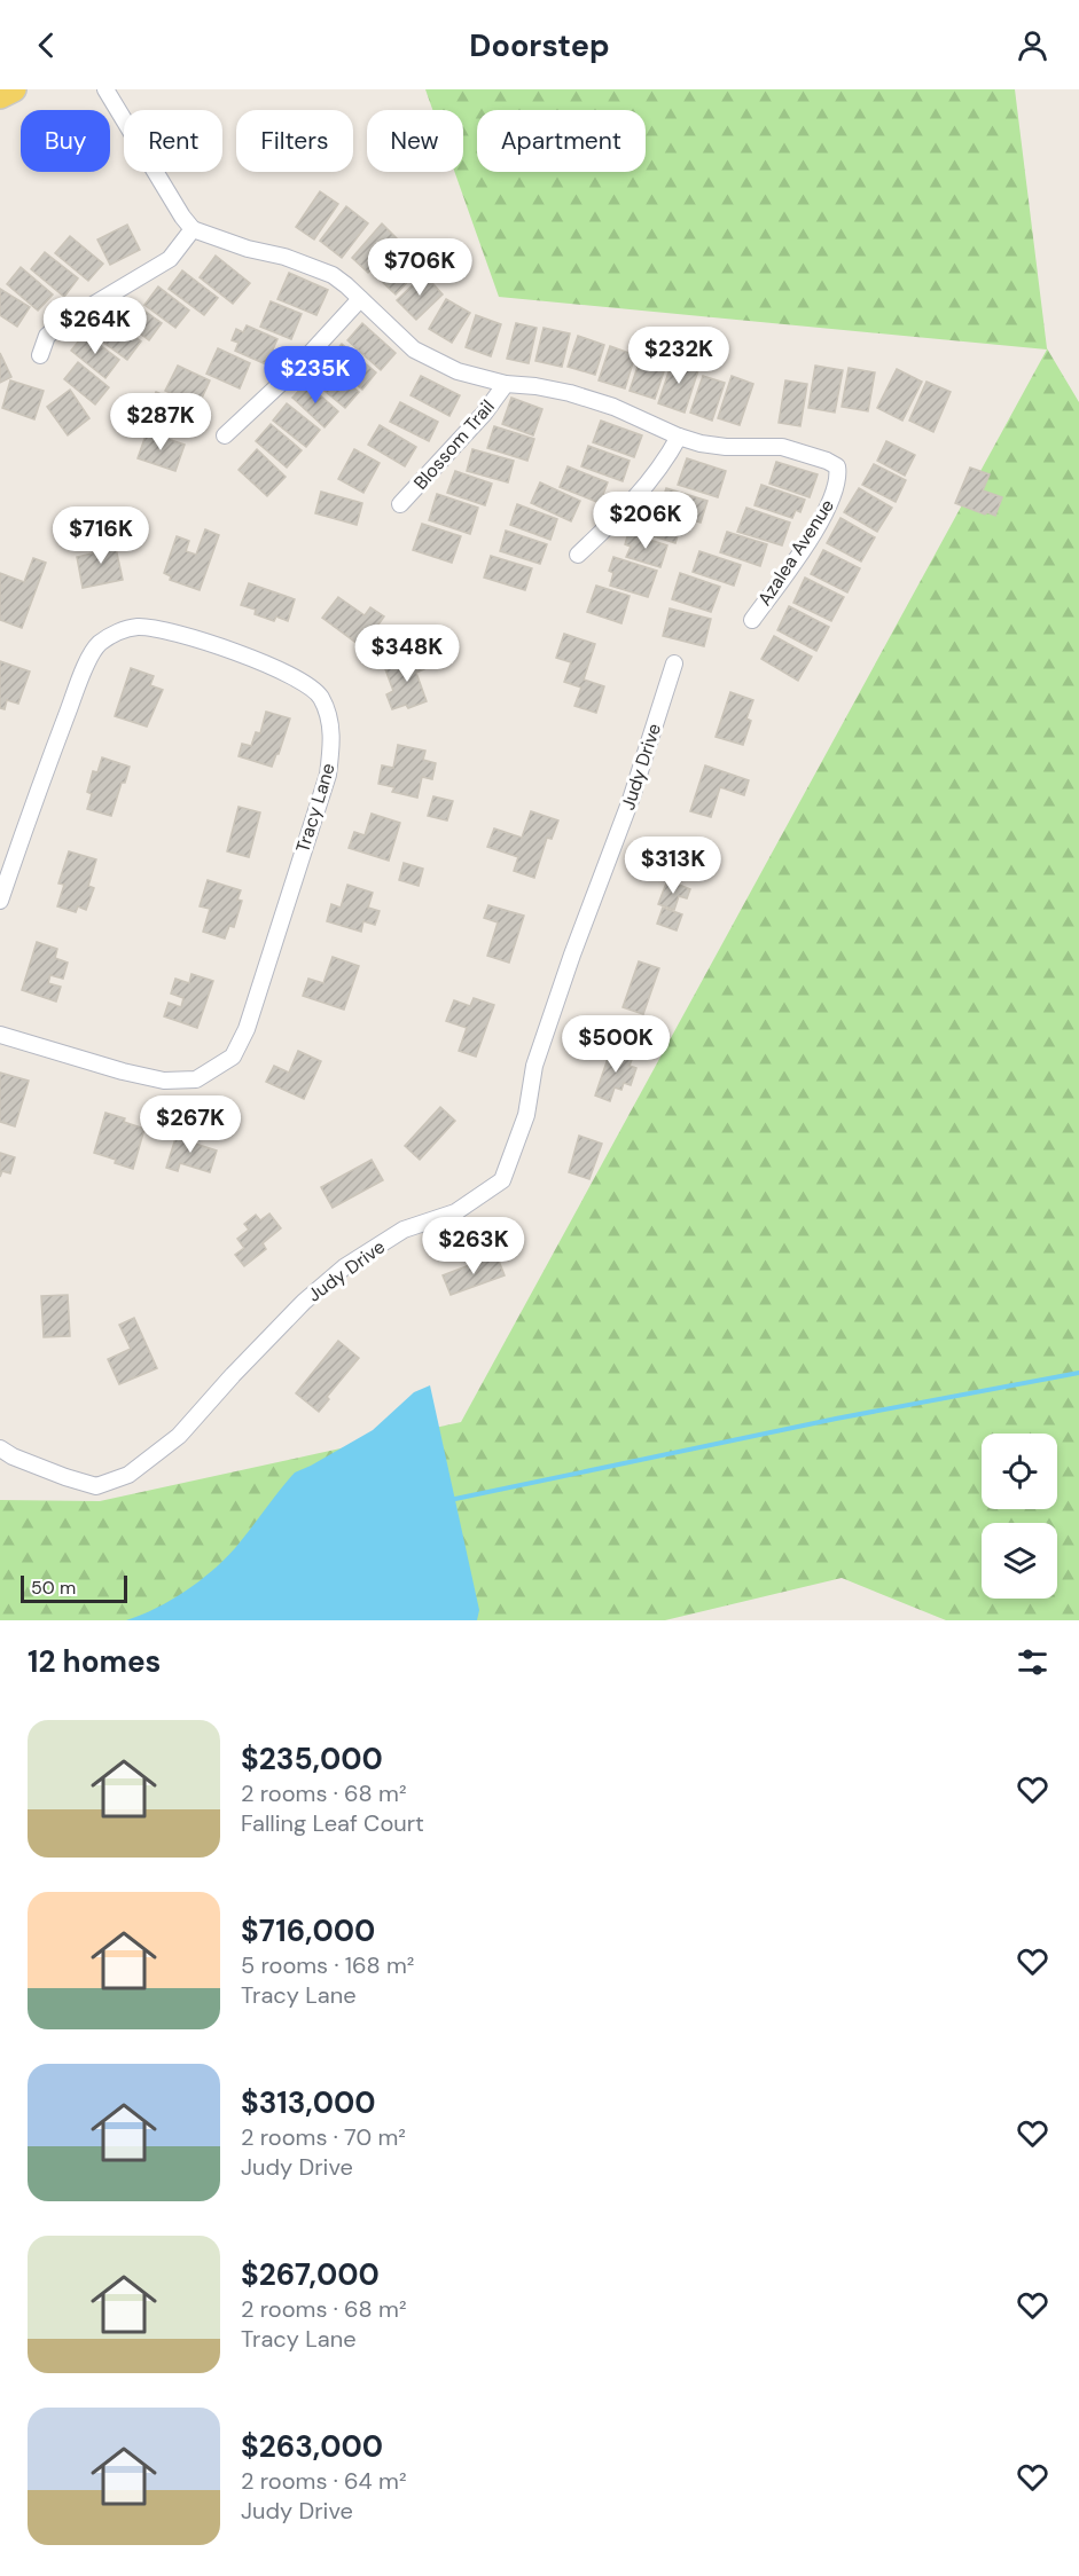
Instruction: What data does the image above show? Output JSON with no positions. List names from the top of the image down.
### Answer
{
  "streets": {
    "street": [
      "Blossom Trail",
      "Azalea Avenue",
      "Judy Drive",
      "Tracy Lane"
    ]
  },
  "scale_bar": "50 m",
  "page": {
    "header": "Doorstep",
    "chip": [
      "Buy",
      "Rent",
      "Filters",
      "New",
      "Apartment"
    ],
    "price": [
      "$706K",
      "$264K",
      "$232K",
      "$235K",
      "$287K",
      "$206K",
      "$716K",
      "$348K",
      "$313K",
      "$500K",
      "$267K",
      "$263K"
    ],
    "scale": "50 m",
    "heading": "12 homes",
    "list": [
      {
        "name": "$235,000",
        "note": "2 rooms · 68 m² · Falling Leaf Court"
      },
      {
        "name": "$716,000",
        "note": "5 rooms · 168 m² · Tracy Lane"
      },
      {
        "name": "$313,000",
        "note": "2 rooms · 70 m² · Judy Drive"
      },
      {
        "name": "$267,000",
        "note": "2 rooms · 68 m² · Tracy Lane"
      },
      {
        "name": "$263,000",
        "note": "2 rooms · 64 m² · Judy Drive"
      }
    ]
  }
}
